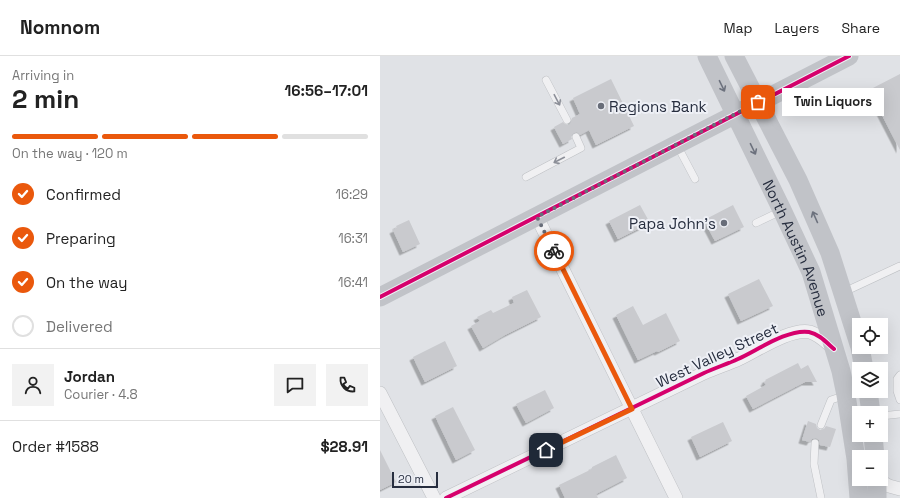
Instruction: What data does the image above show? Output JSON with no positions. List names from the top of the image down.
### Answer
{
  "streets": {
    "main road": ["North Austin Avenue"],
    "street": ["West Valley Street"]
  },
  "crossings": [
    ["North Austin Avenue", "West Valley Street"]
  ],
  "places": ["Twin Liquors", "Regions Bank", "Papa John's"],
  "scale_bar": "20 m",
  "page": {
    "header": "Nomnom",
    "nav": ["Map", "Layers", "Share"],
    "heading": ["2 min", "Arriving in", "16:56–17:01"],
    "panel": [
      "Jordan",
      "Courier · 4.8",
      "Order #1588",
      "$28.91"
    ],
    "bubble": "Twin Liquors",
    "bar": "On the way · 120 m",
    "list": [
      ["Confirmed", "16:29"],
      ["Preparing", "16:31"],
      ["On the way", "16:41"],
      "Delivered"
    ],
    "map_buttons": ["+", "−"],
    "scale": "20 m"
  }
}
